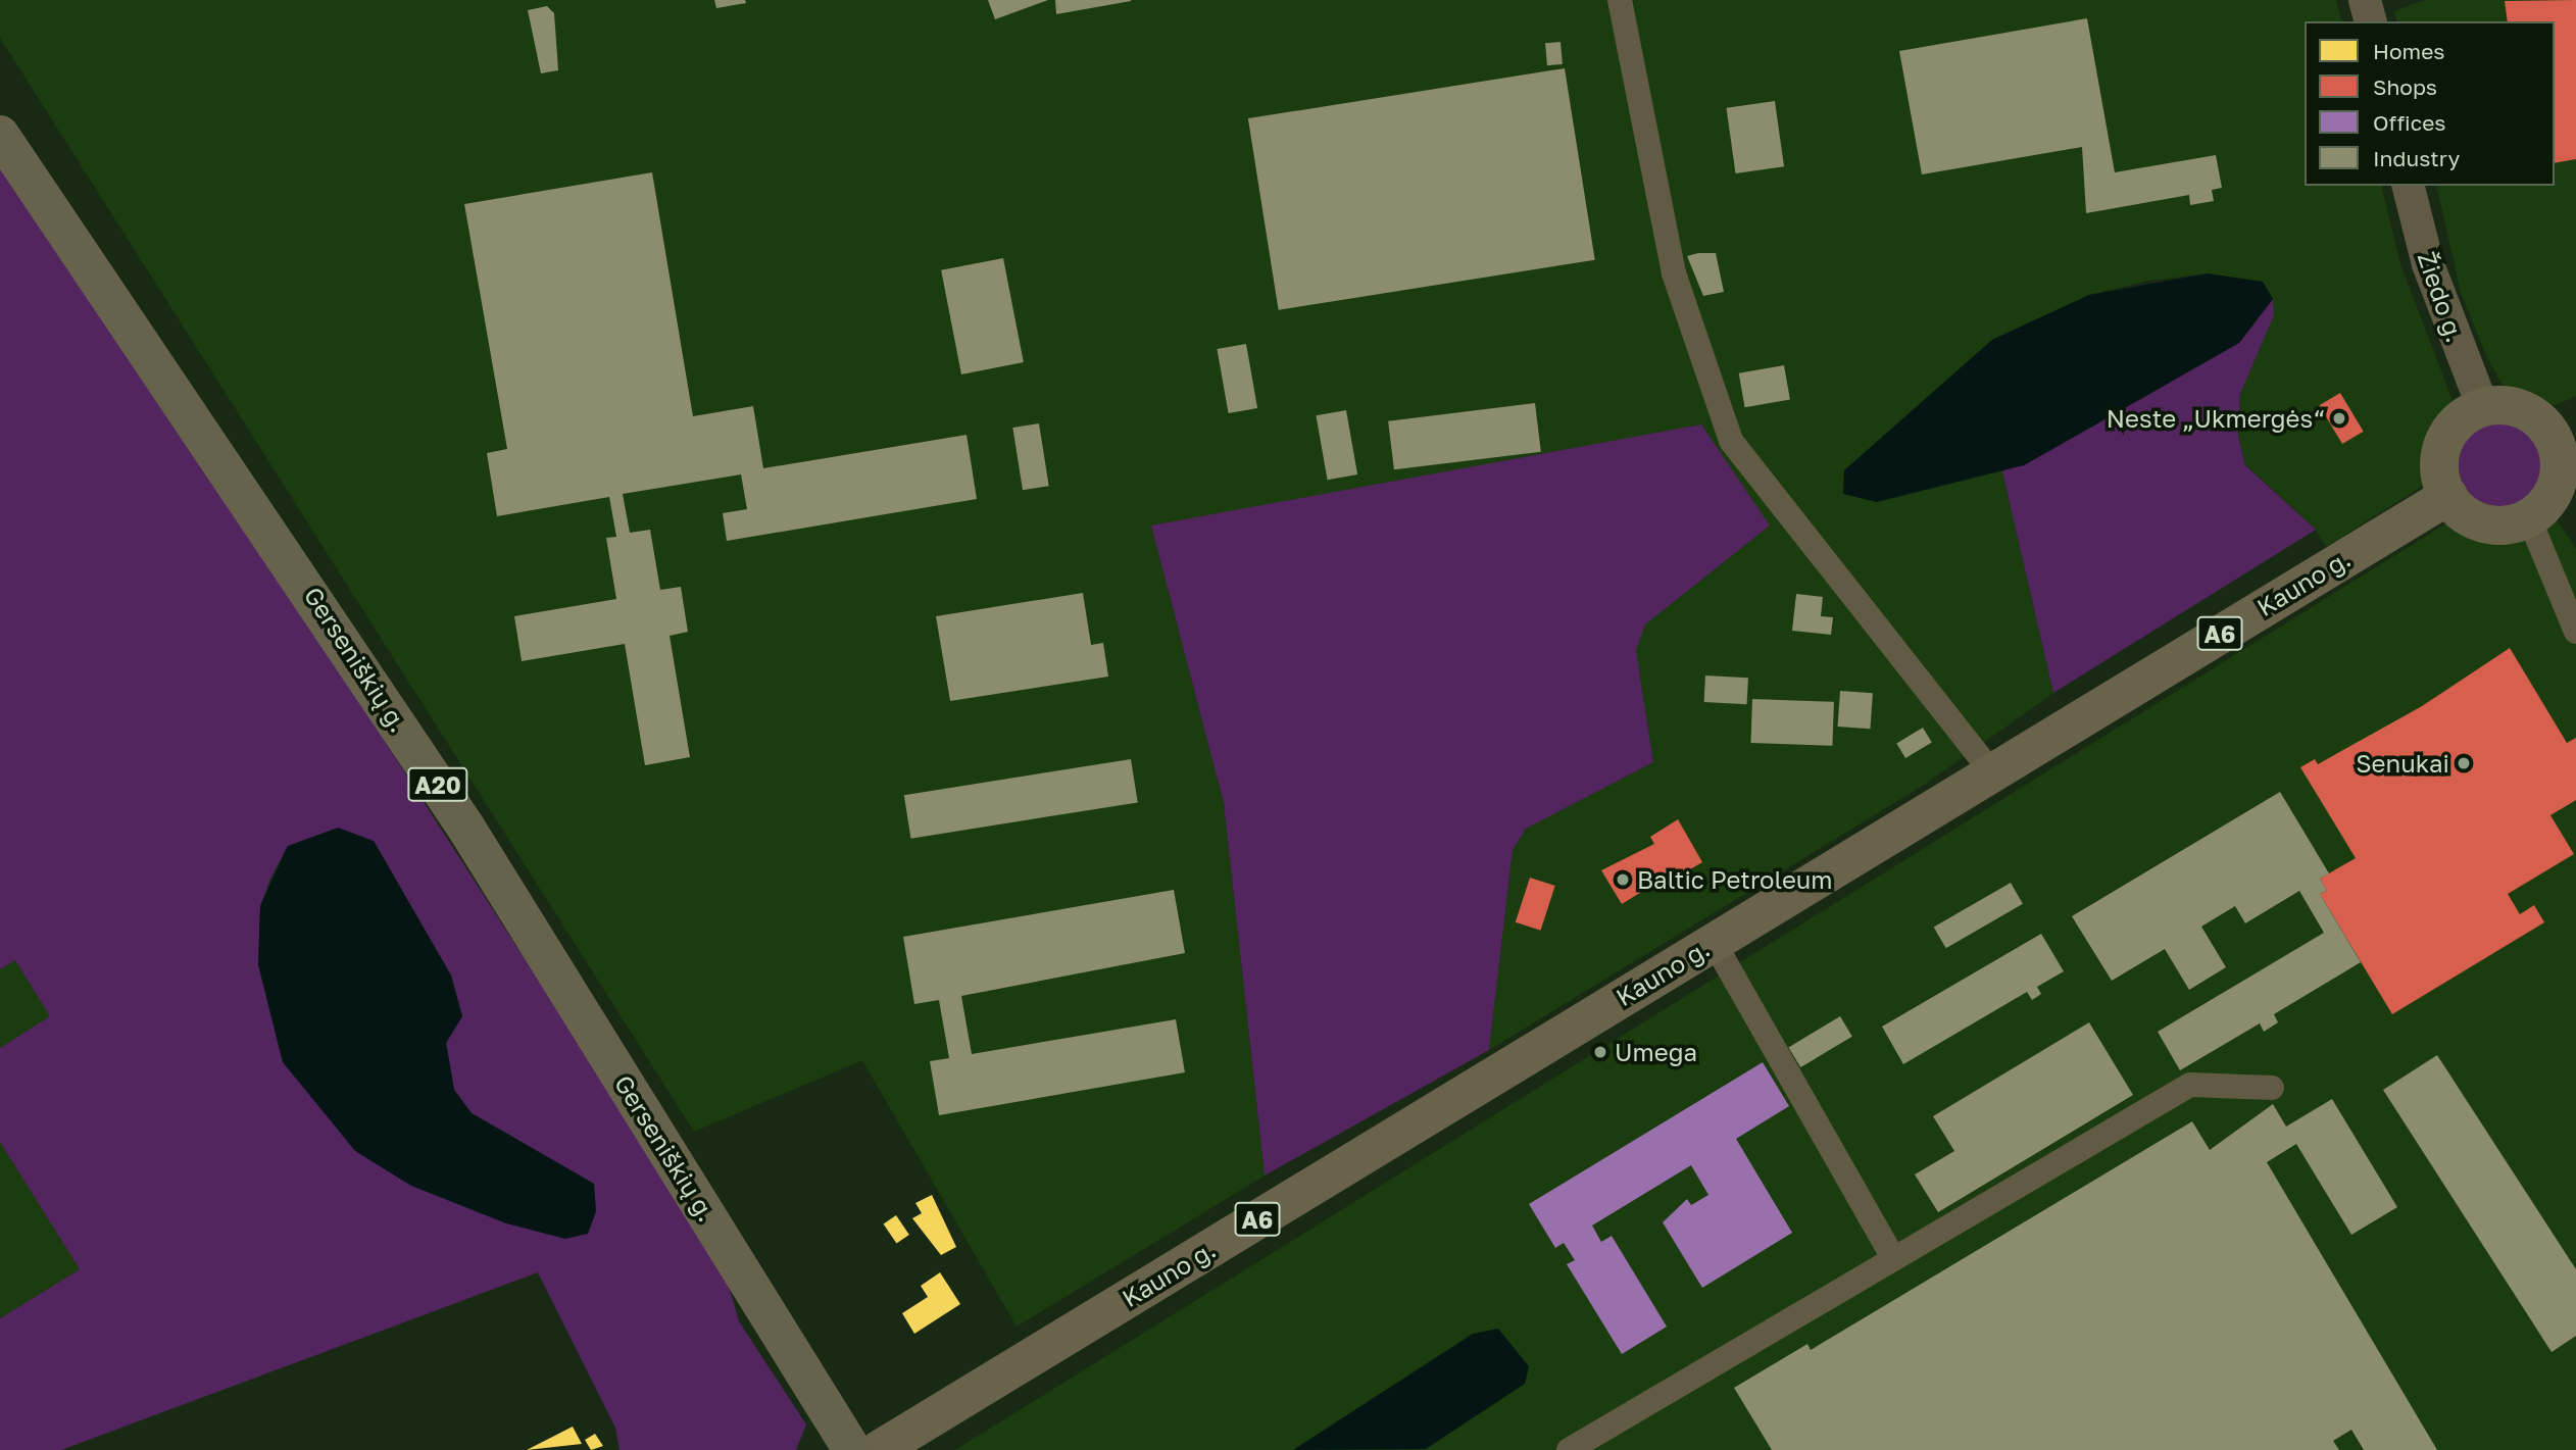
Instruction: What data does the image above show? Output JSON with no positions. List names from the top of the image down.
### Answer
{
  "streets": {
    "highway": ["Gerseniškių g.", "A20"],
    "main road": ["Kauno g.", "A6"],
    "street": ["Žiedo g."]
  },
  "crossings": [
    ["Žiedo g.", "Kauno g."]
  ],
  "places": [
    "Neste „Ukmergės“",
    "Senukai",
    "Baltic Petroleum",
    "Umega"
  ],
  "legend": [
    "Homes",
    "Shops",
    "Offices",
    "Industry"
  ]
}
